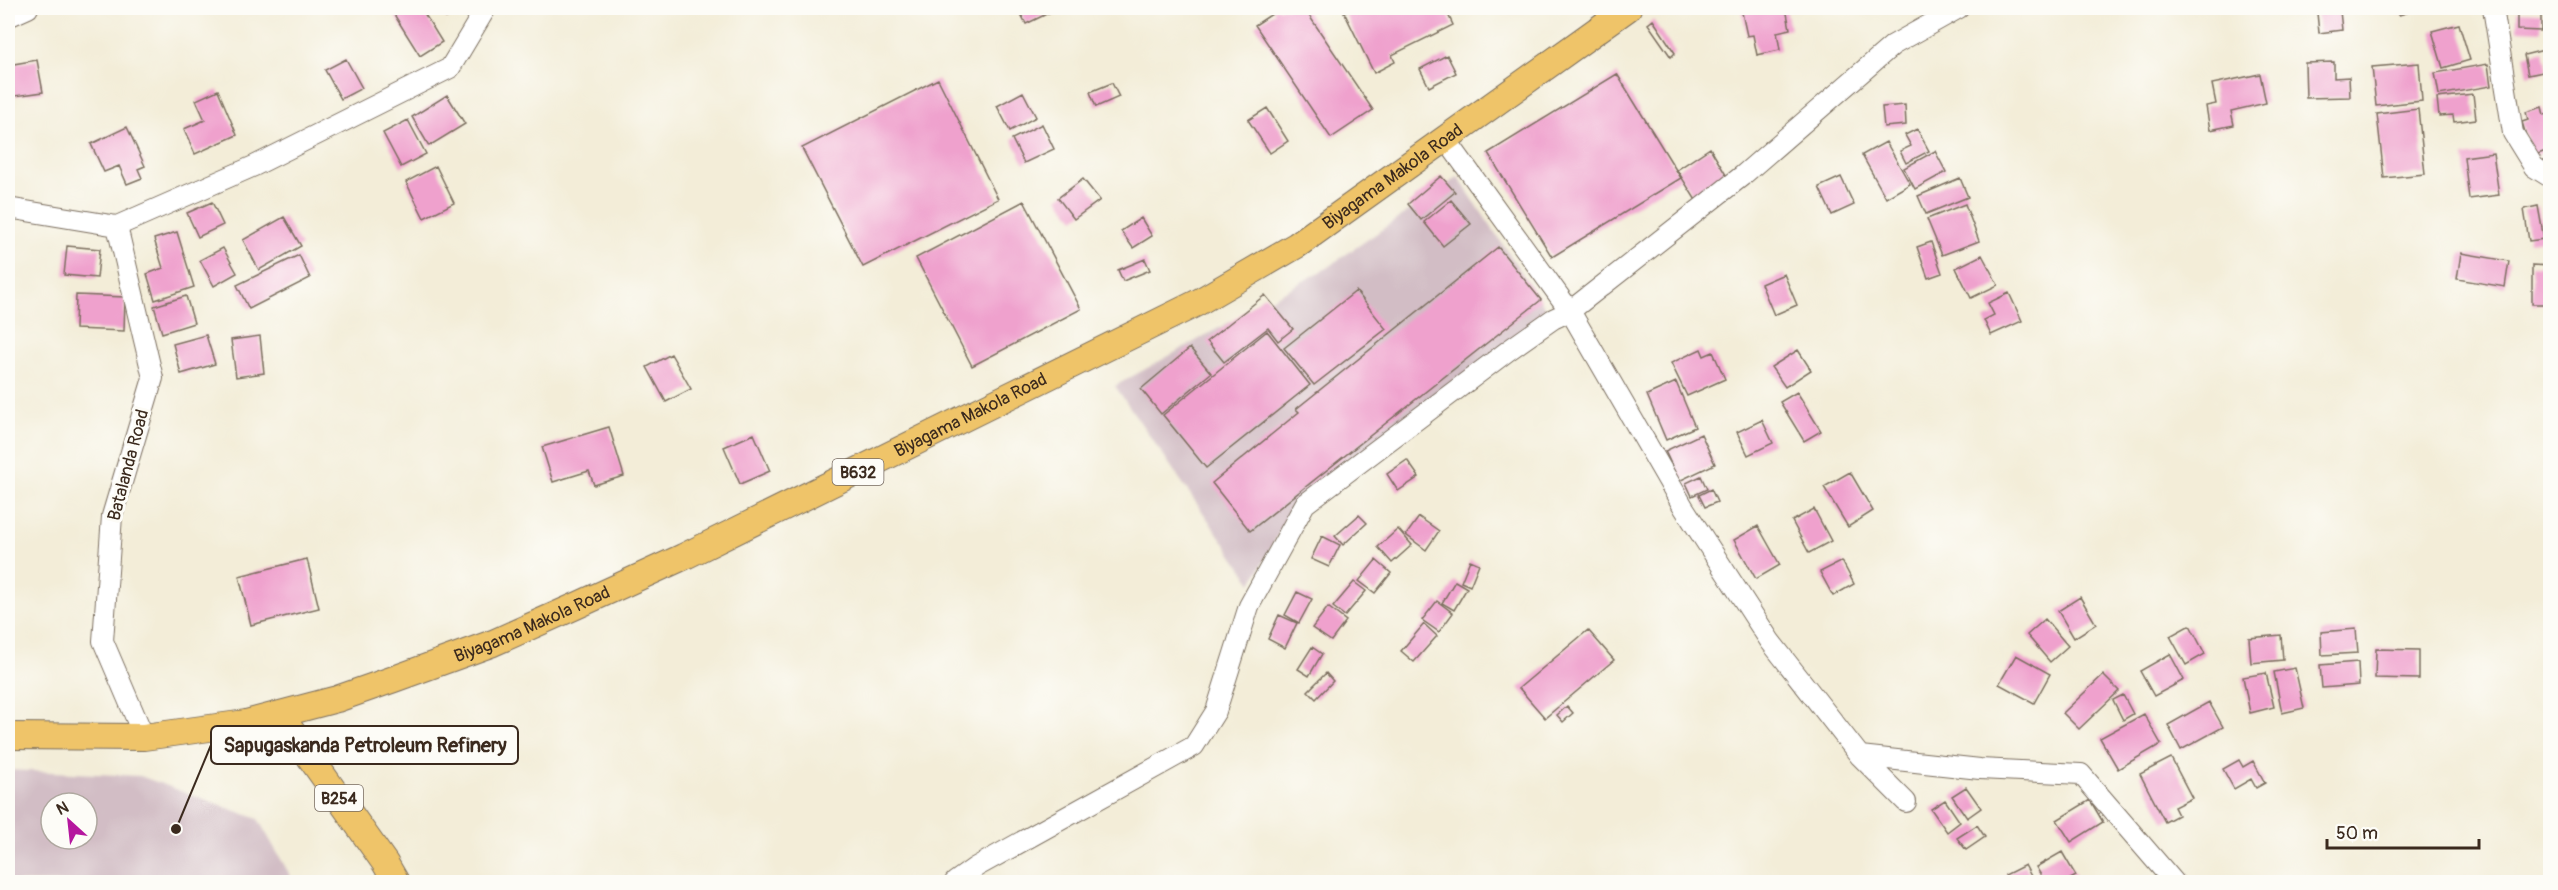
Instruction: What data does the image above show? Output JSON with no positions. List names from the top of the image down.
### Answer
{
  "streets": {
    "main road": ["Biyagama Makola Road", "B632", "B254"],
    "street": ["Batalanda Road"]
  },
  "crossings": [
    ["Biyagama Makola Road", "Batalanda Road"],
    ["Biyagama Makola Road", "B254"]
  ],
  "places": ["Sapugaskanda Petroleum Refinery"],
  "scale_bar": "50 m",
  "north": "top left"
}
